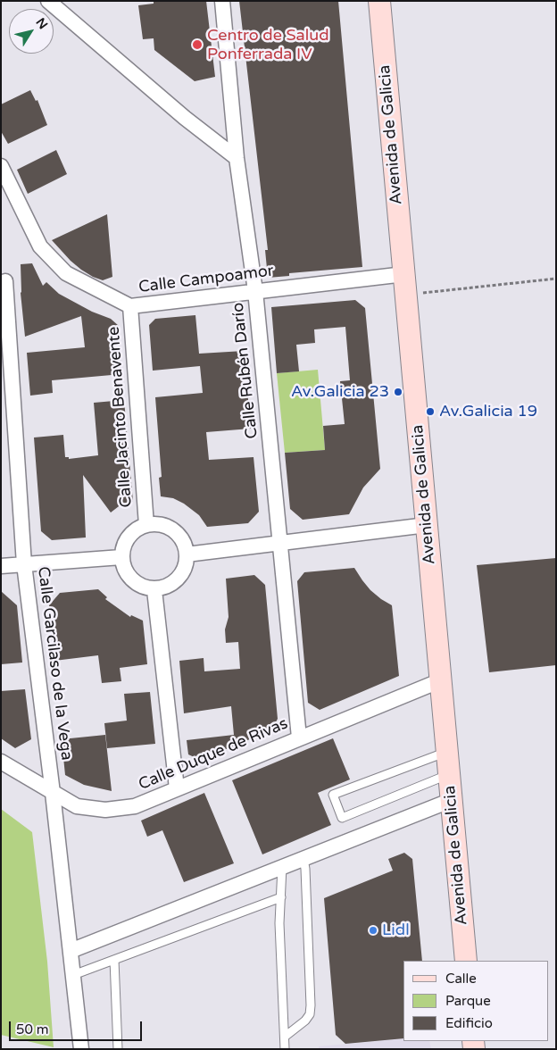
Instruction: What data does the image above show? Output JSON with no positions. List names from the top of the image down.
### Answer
{
  "streets": {
    "main road": ["Avenida de Galicia"],
    "street": [
      "Calle Campoamor",
      "Calle Rubén Darío",
      "Calle Jacinto Benavente",
      "Calle Garcilaso de la Vega",
      "Calle Duque de Rivas"
    ]
  },
  "crossings": [
    ["Avenida de Galicia", "Calle Campoamor"],
    ["Avenida de Galicia", "Calle Duque de Rivas"],
    ["Calle Campoamor", "Calle Rubén Darío"],
    ["Calle Campoamor", "Calle Jacinto Benavente"],
    ["Calle Rubén Darío", "Calle Duque de Rivas"],
    ["Calle Garcilaso de la Vega", "Calle Duque de Rivas"]
  ],
  "places": [
    "Centro de Salud Ponferrada IV",
    "Av.Galicia 23",
    "Av.Galicia 19",
    "Lidl"
  ],
  "legend": ["Calle", "Parque", "Edificio"],
  "scale_bar": "50 m",
  "north": "top right"
}
